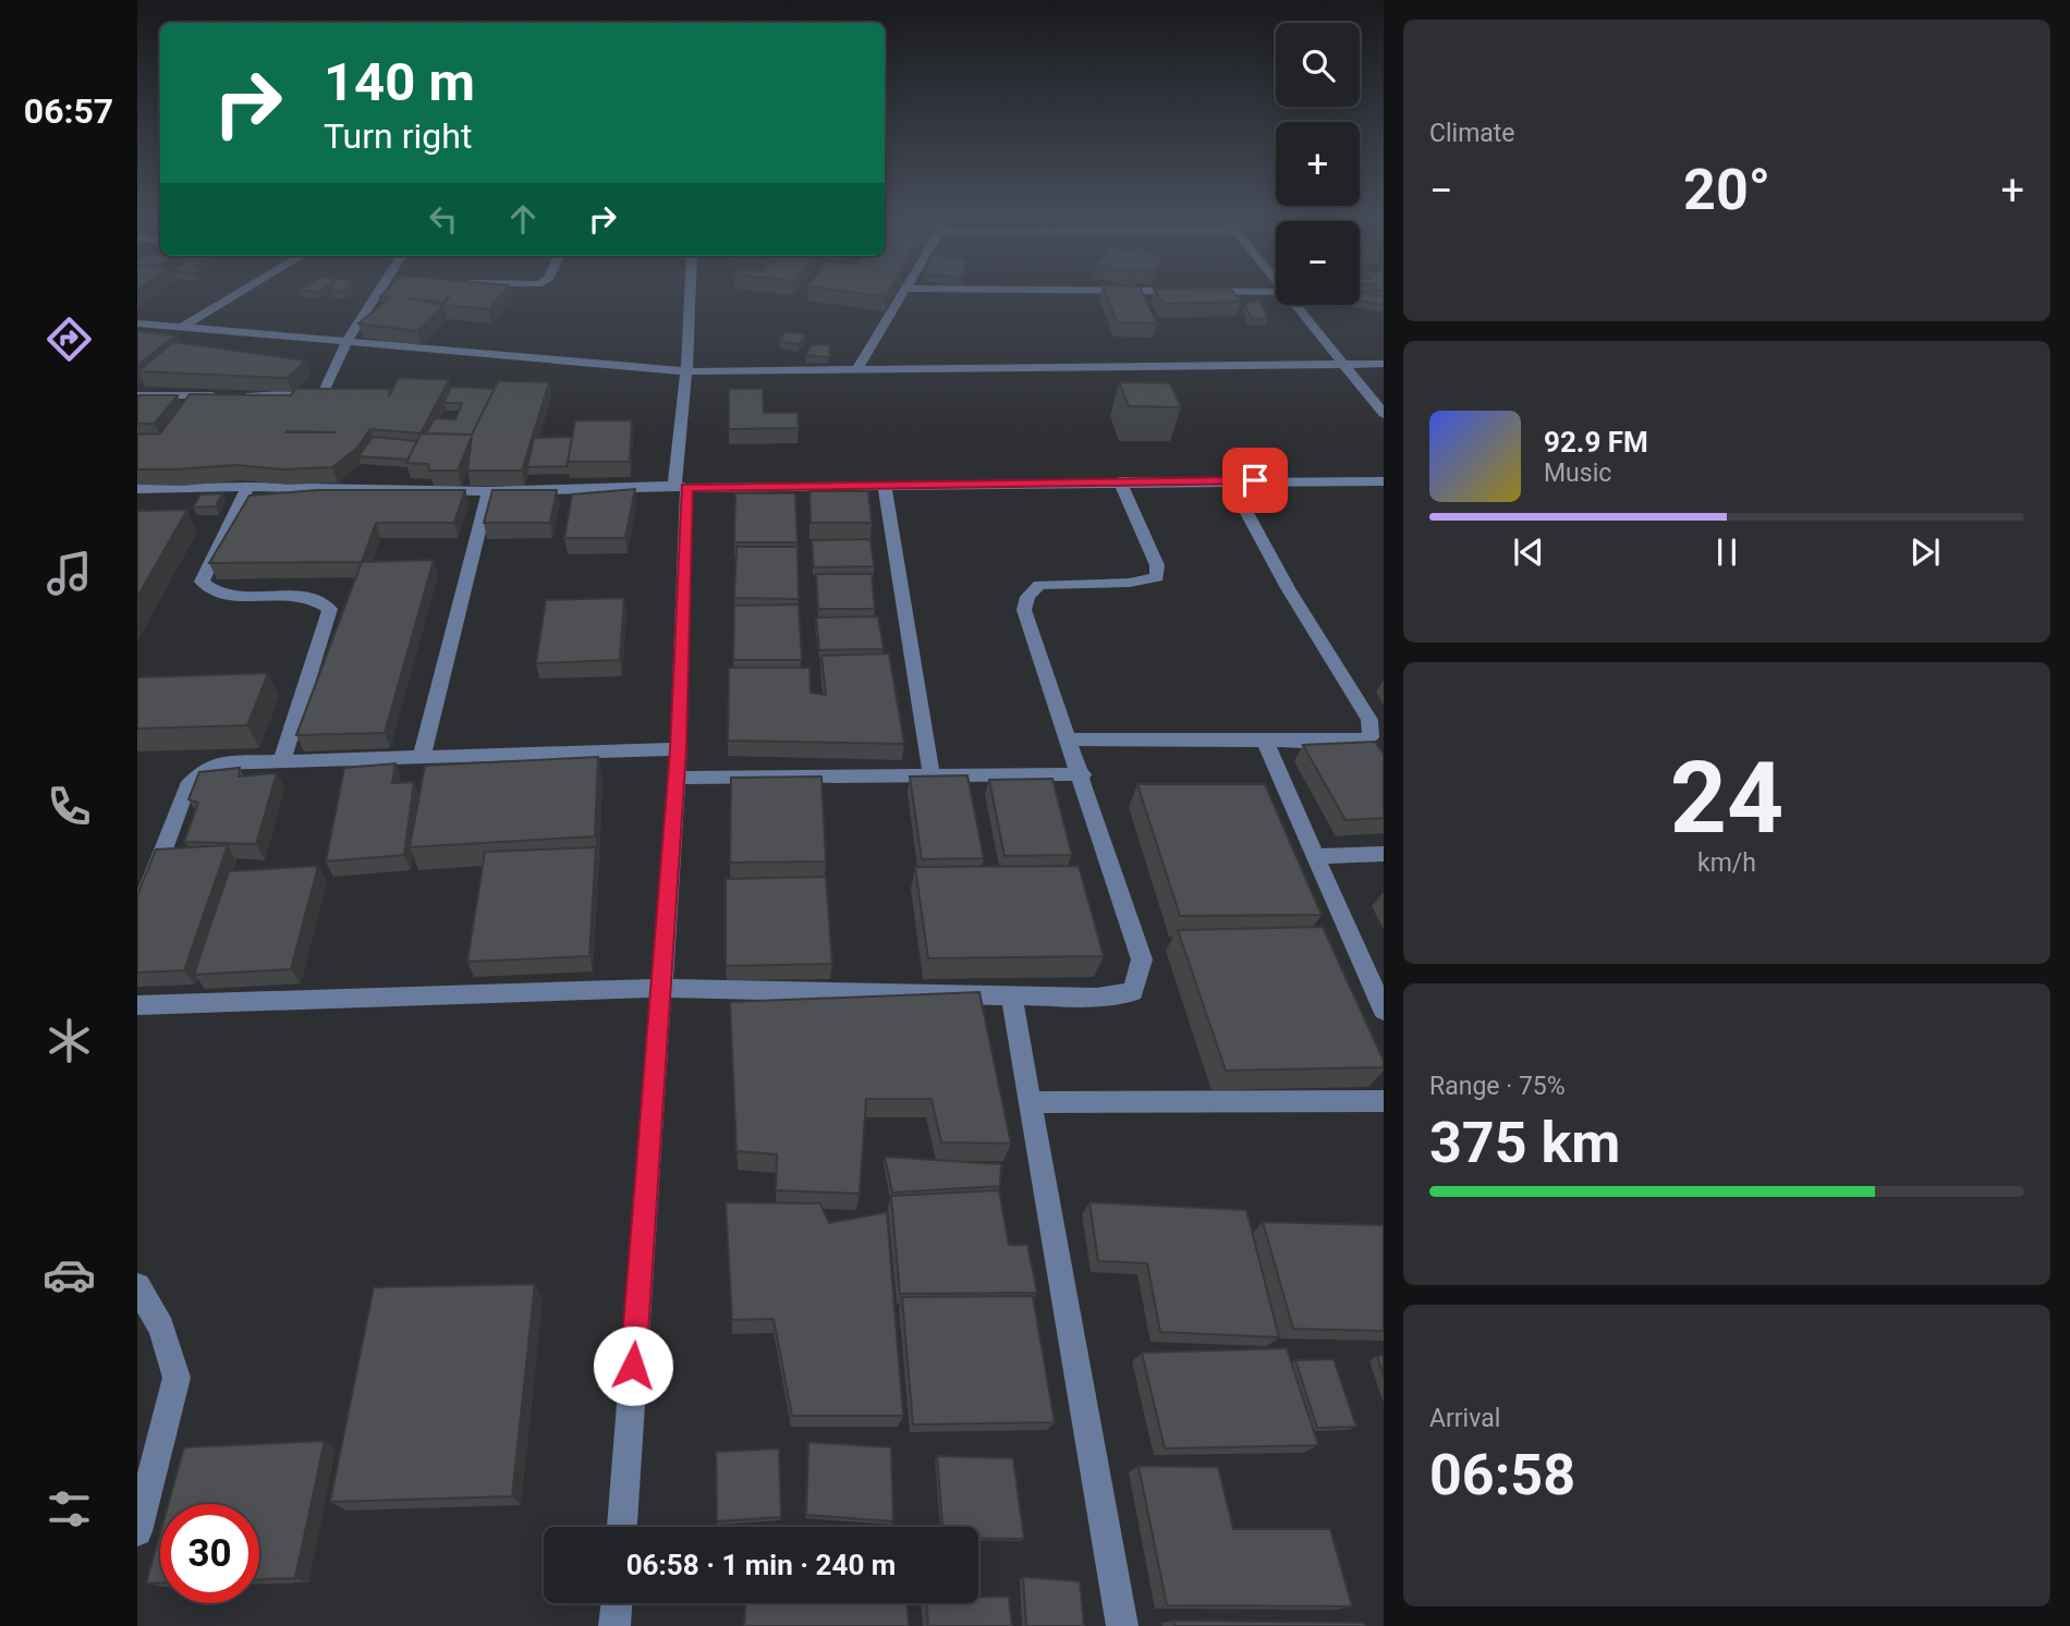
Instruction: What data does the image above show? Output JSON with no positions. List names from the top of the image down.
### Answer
{
  "page": {
    "tabs": "06:57",
    "tile": [
      "Climate",
      ["24", "km/h"],
      ["Range · 75%", "375 km"],
      ["Arrival", "06:58"]
    ],
    "map_buttons": ["+", "−"],
    "turn": ["140 m", "Turn right"],
    "heat": ["−", "20°", "+"],
    "song": ["92.9 FM", "Music"],
    "limit": "30",
    "trip": "06:58 · 1 min · 240 m"
  }
}
